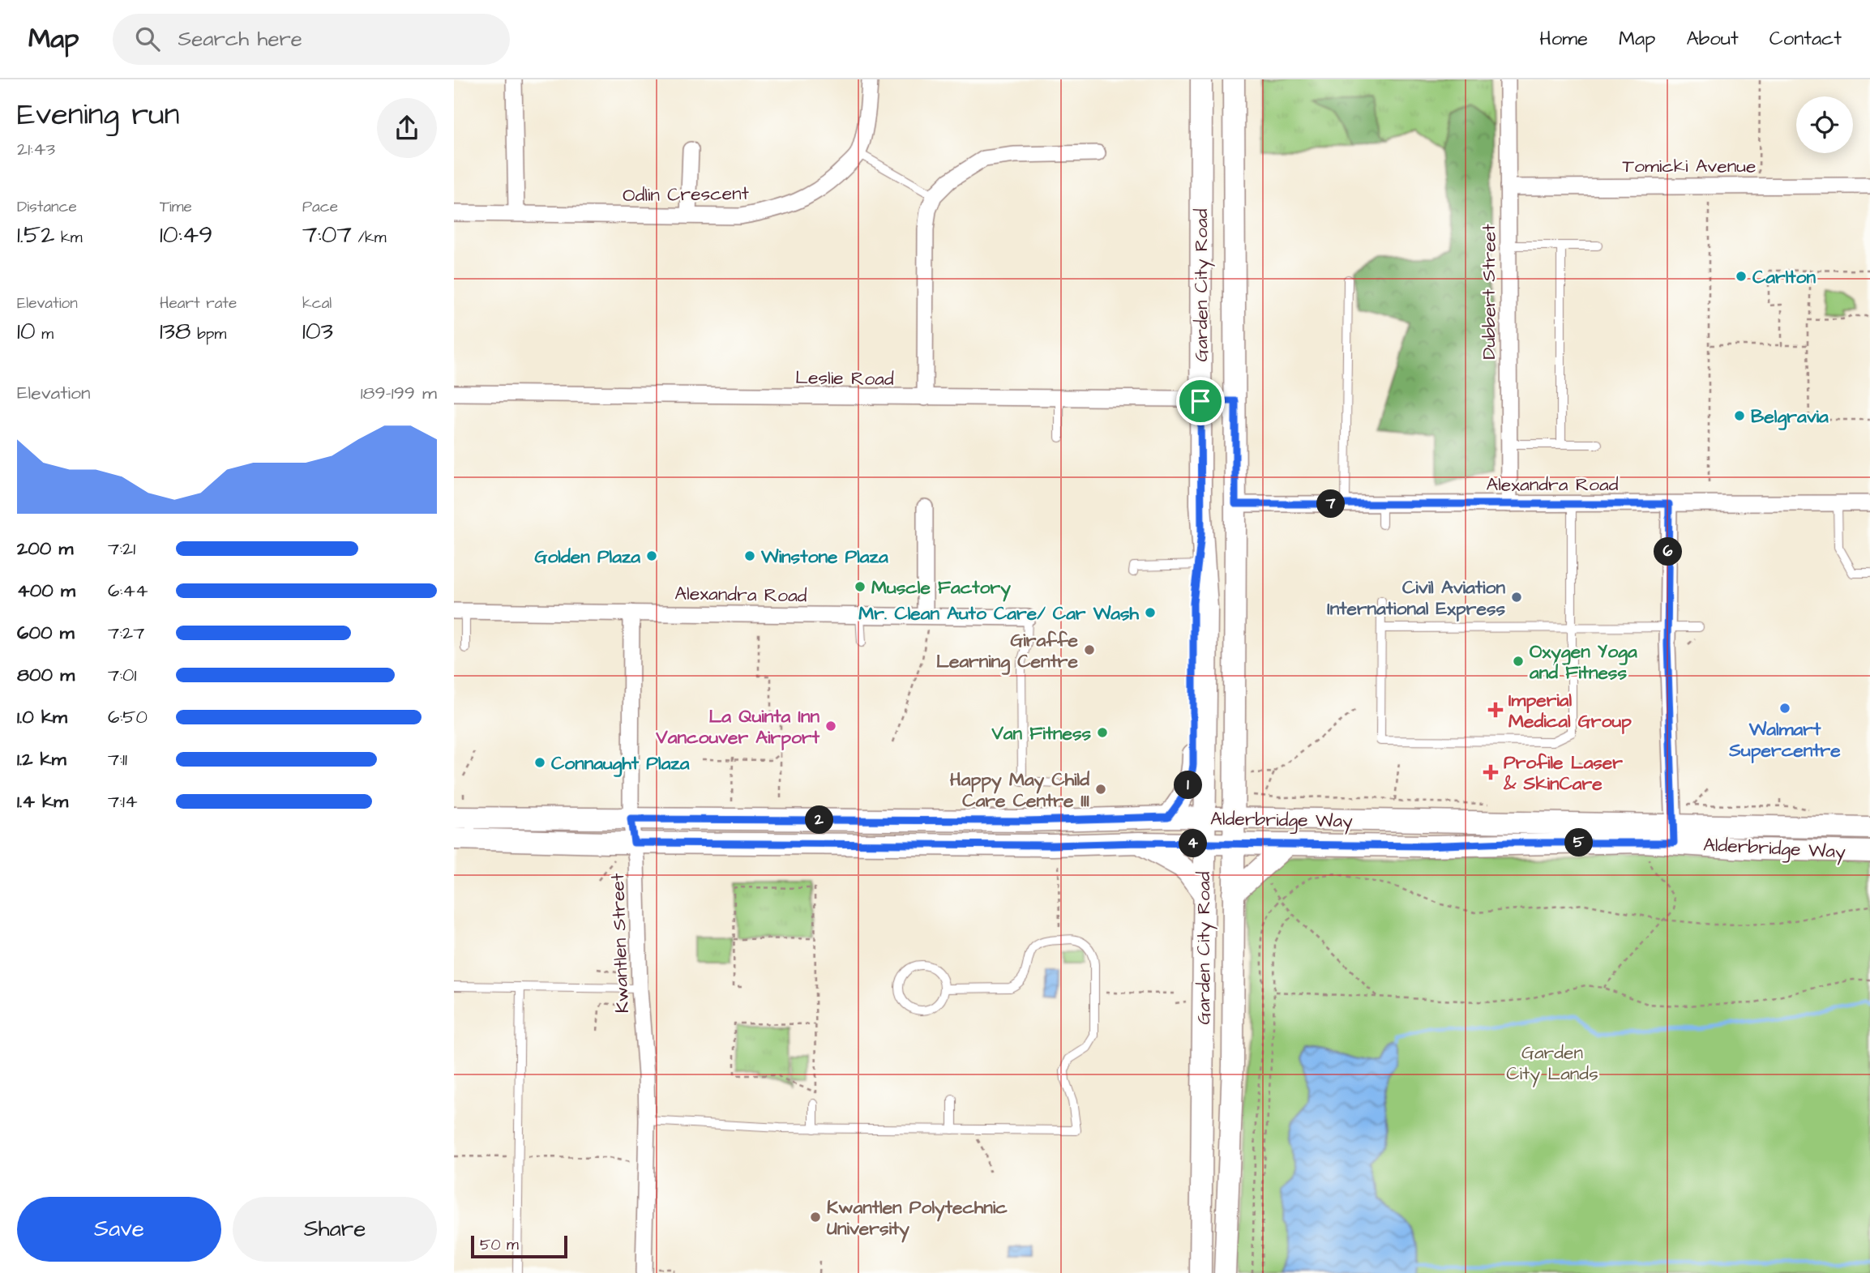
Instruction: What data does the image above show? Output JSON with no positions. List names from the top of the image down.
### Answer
{
  "streets": {
    "main road": ["Garden City Road", "Alderbridge Way"],
    "street": [
      "Tomicki Avenue",
      "Odlin Crescent",
      "Dubbert Street",
      "Leslie Road",
      "Alexandra Road",
      "Kwantlen Street"
    ]
  },
  "crossings": [
    ["Tomicki Avenue", "Dubbert Street"],
    ["Garden City Road", "Leslie Road"],
    ["Garden City Road", "Alexandra Road"],
    ["Garden City Road", "Alderbridge Way"],
    ["Dubbert Street", "Alexandra Road"],
    ["Alexandra Road", "Kwantlen Street"],
    ["Alderbridge Way", "Kwantlen Street"]
  ],
  "parks": ["Garden City Lands"],
  "places": {
    "other": [
      "Carlton",
      "Belgravia",
      "Golden Plaza",
      "Winstone Plaza",
      "Muscle Factory",
      "Civil Aviation International Express",
      "Mr. Clean Auto Care/ Car Wash",
      "Giraffe Learning Centre",
      "Oxygen Yoga and Fitness",
      "Walmart Supercentre",
      "La Quinta Inn Vancouver Airport",
      "Van Fitness",
      "Connaught Plaza",
      "Happy May Child Care Centre III",
      "Kwantlen Polytechnic University"
    ],
    "health": ["Imperial Medical Group", "Profile Laser & SkinCare"]
  },
  "scale_bar": "50 m",
  "page": {
    "header": "Map",
    "search": "Search here",
    "nav": [
      "Home",
      "Map",
      "About",
      "Contact"
    ],
    "heading": ["Evening run", "21:43"],
    "stats": [
      ["Distance", "1.52 km"],
      ["Time", "10:49"],
      ["Pace", "7:07 /km"],
      ["Elevation", "10 m"],
      ["Heart rate", "138 bpm"],
      ["kcal", "103"]
    ],
    "chart": ["Elevation", "189–199 m"],
    "pins": [
      "7",
      "6",
      "1",
      "2",
      "5",
      "4"
    ],
    "list": [
      {
        "name": "200 m",
        "note": "7:21"
      },
      {
        "name": "400 m",
        "note": "6:44"
      },
      {
        "name": "600 m",
        "note": "7:27"
      },
      {
        "name": "800 m",
        "note": "7:01"
      },
      {
        "name": "1.0 km",
        "note": "6:50"
      },
      {
        "name": "1.2 km",
        "note": "7:11"
      },
      {
        "name": "1.4 km",
        "note": "7:14"
      }
    ],
    "buttons": ["Save", "Share"],
    "scale": "50 m"
  }
}
